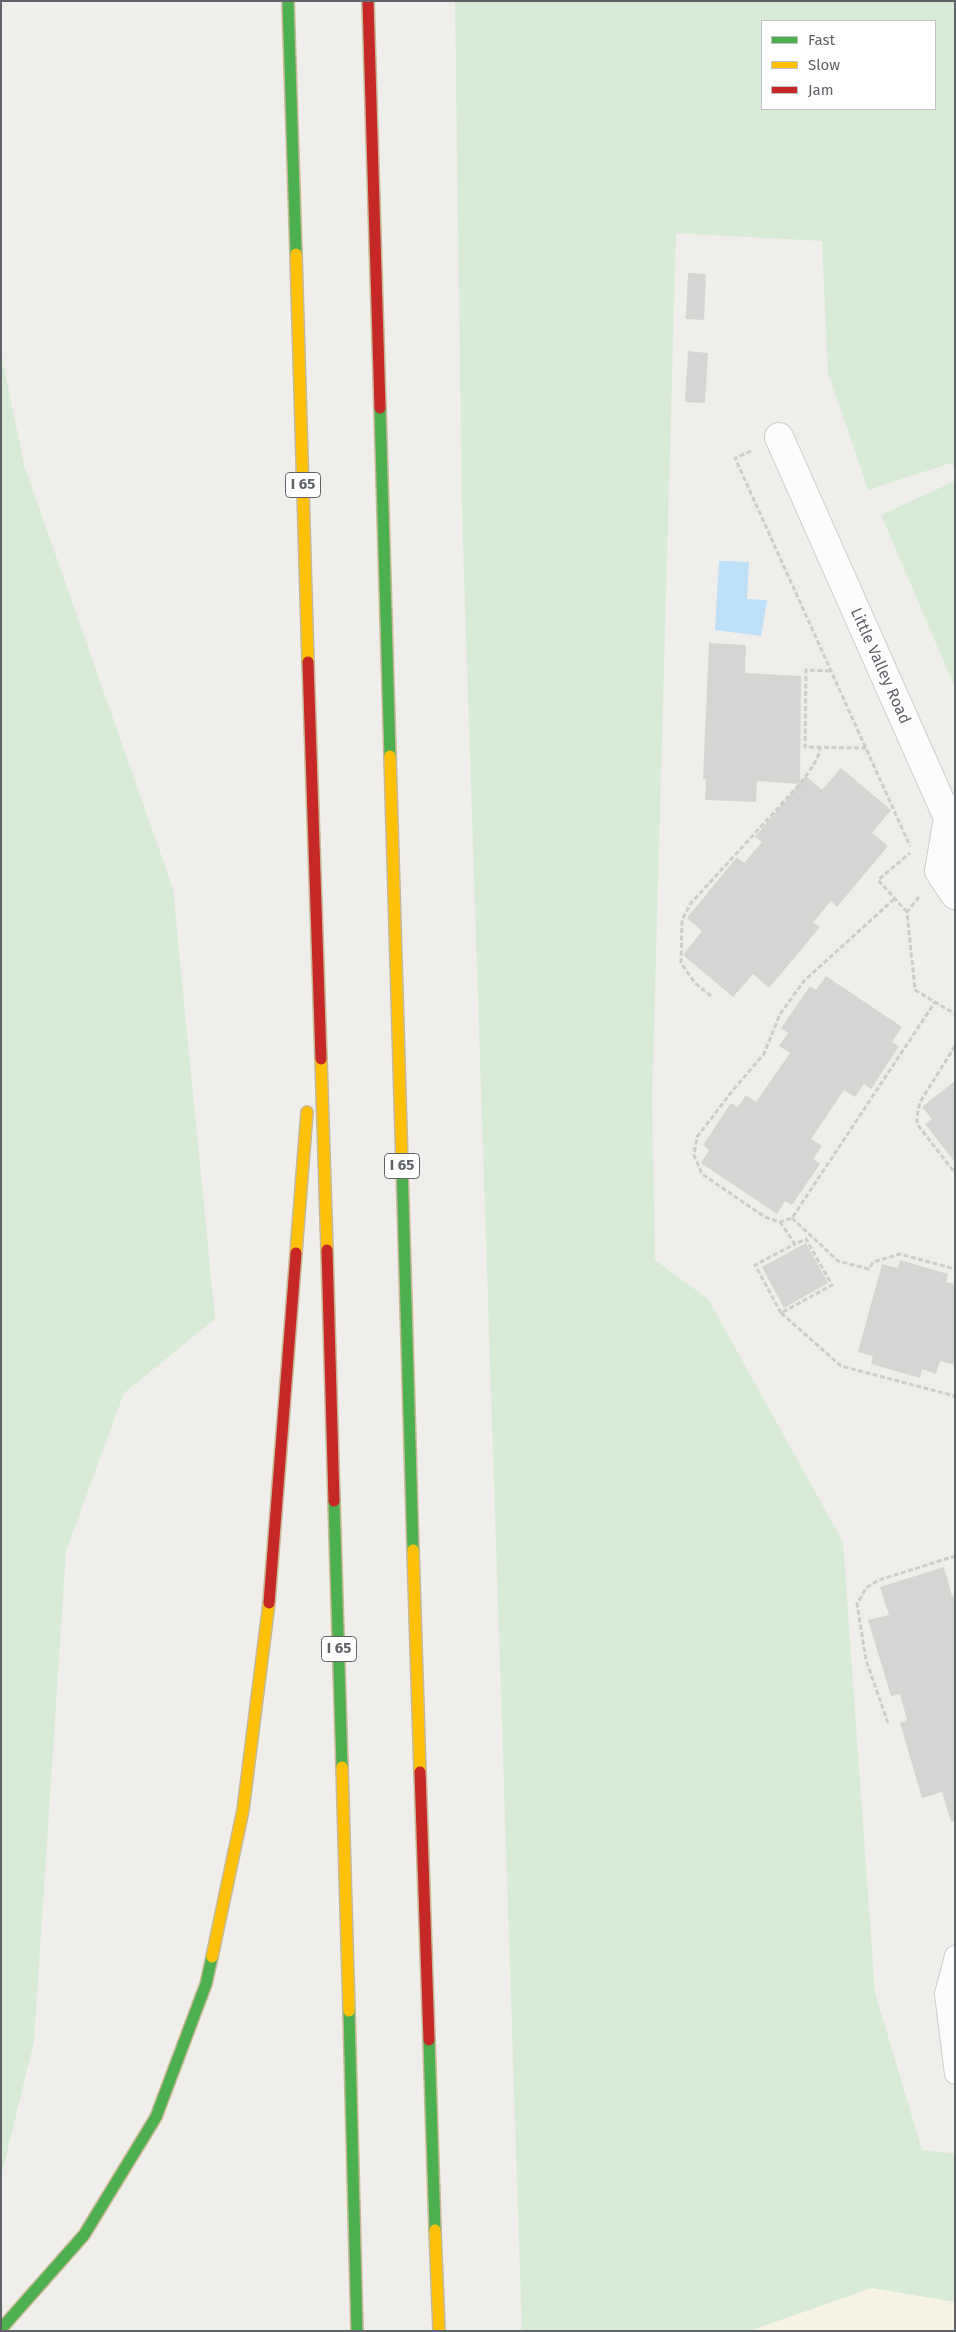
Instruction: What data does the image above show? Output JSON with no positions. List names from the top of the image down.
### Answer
{
  "streets": {
    "highway": ["I 65"],
    "street": ["Little Valley Road"]
  },
  "legend": ["Fast", "Slow", "Jam"]
}
